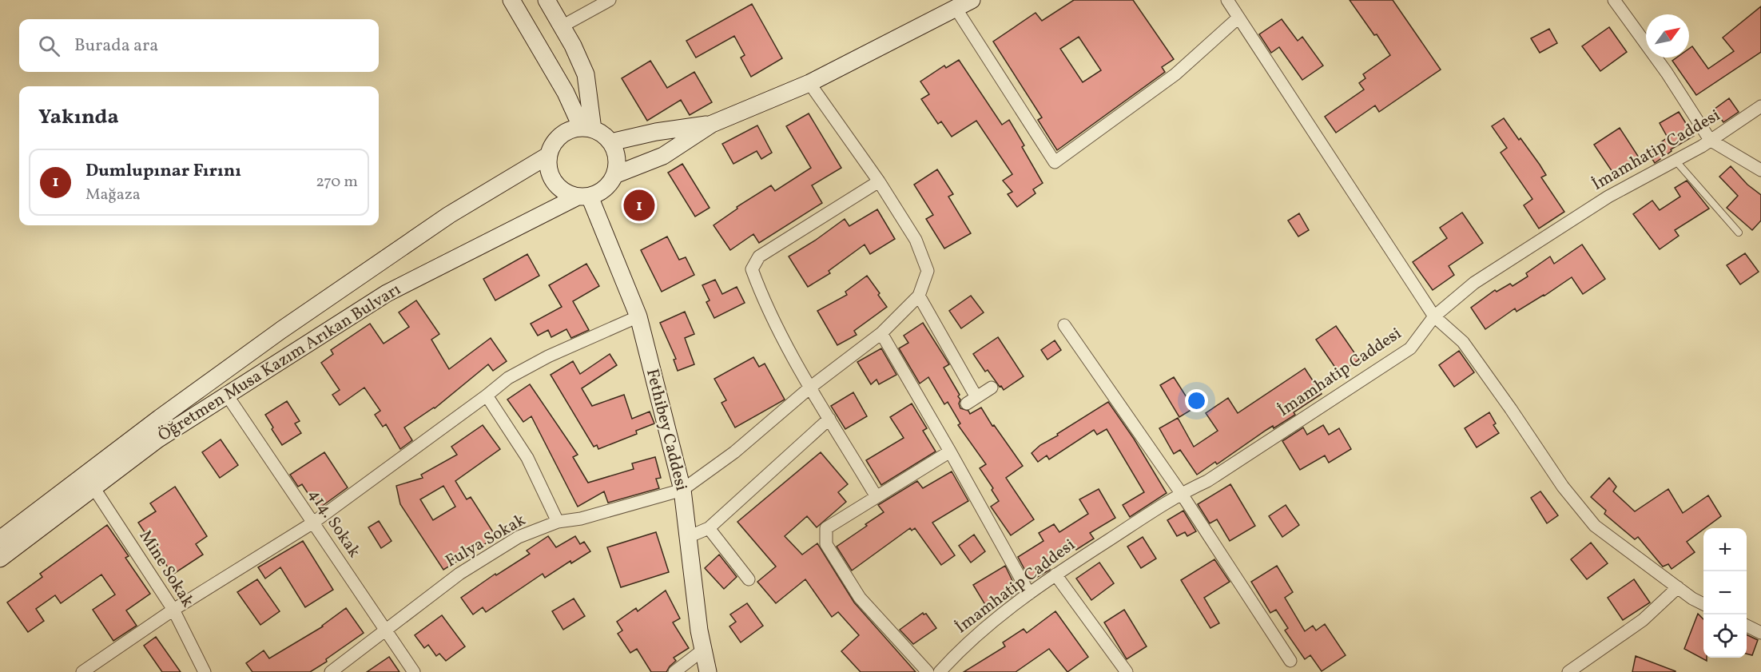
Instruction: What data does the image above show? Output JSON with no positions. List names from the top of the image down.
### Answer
{
  "streets": {
    "street": [
      "İmamhatip Caddesi",
      "Öğretmen Musa Kazım Arıkan Bulvarı",
      "Fethibey Caddesi",
      "414. Sokak",
      "Fulya Sokak",
      "Mine Sokak"
    ]
  },
  "crossings": [
    ["Öğretmen Musa Kazım Arıkan Bulvarı", "Fethibey Caddesi"],
    ["Öğretmen Musa Kazım Arıkan Bulvarı", "414. Sokak"],
    ["Öğretmen Musa Kazım Arıkan Bulvarı", "Mine Sokak"],
    ["Fethibey Caddesi", "Fulya Sokak"],
    ["414. Sokak", "Fulya Sokak"]
  ],
  "north": "top right",
  "page": {
    "search": "Burada ara",
    "heading": "Yakında",
    "list": [
      {
        "mark": "1",
        "name": "Dumlupınar Fırını",
        "note": "Mağaza",
        "value": "270 m"
      }
    ],
    "pins": "1",
    "map_buttons": ["+", "−"]
  }
}
